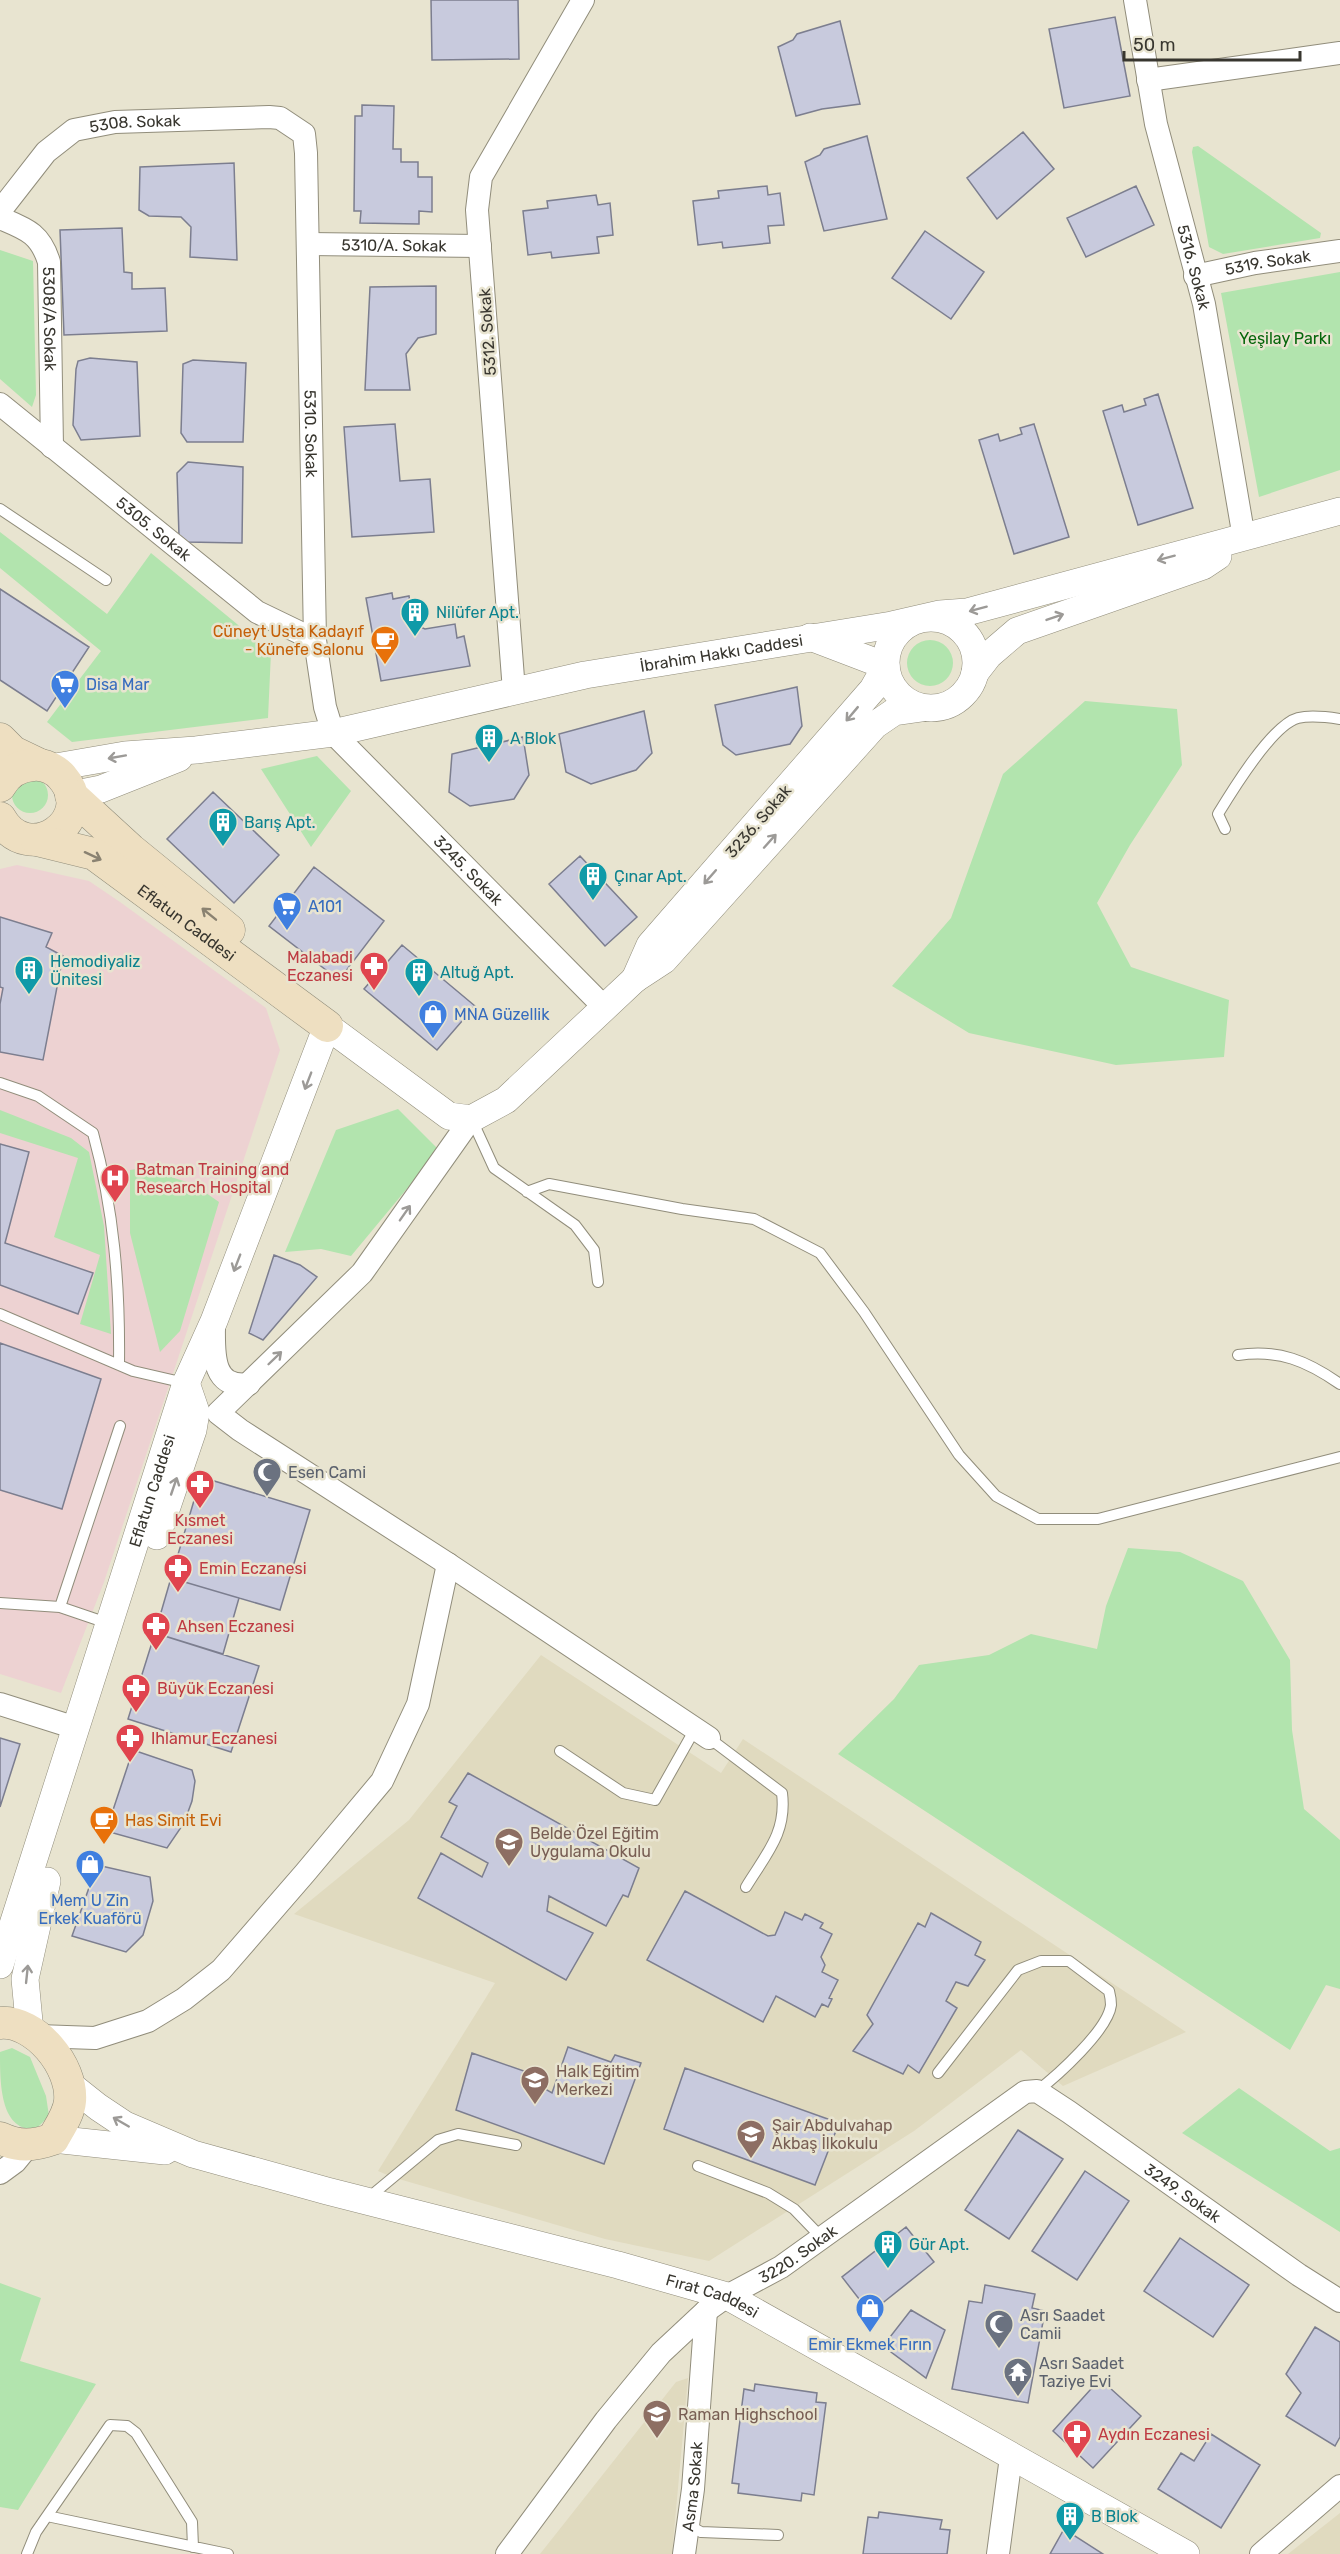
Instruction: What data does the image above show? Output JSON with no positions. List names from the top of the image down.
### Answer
{
  "streets": {
    "main road": ["Eflatun Caddesi"],
    "street": [
      "5308. Sokak",
      "5310/A. Sokak",
      "5319. Sokak",
      "5316. Sokak",
      "5308/A Sokak",
      "5312. Sokak",
      "5310. Sokak",
      "5305. Sokak",
      "İbrahim Hakkı Caddesi",
      "3236. Sokak",
      "3245. Sokak",
      "3249. Sokak",
      "3220. Sokak",
      "Fırat Caddesi",
      "Asma Sokak"
    ]
  },
  "crossings": [
    ["5308. Sokak", "5310. Sokak"],
    ["5310/A. Sokak", "5312. Sokak"],
    ["5310/A. Sokak", "5310. Sokak"],
    ["5319. Sokak", "5316. Sokak"],
    ["5316. Sokak", "İbrahim Hakkı Caddesi"],
    ["5308/A Sokak", "5305. Sokak"],
    ["5312. Sokak", "İbrahim Hakkı Caddesi"],
    ["5310. Sokak", "5305. Sokak"],
    ["5310. Sokak", "İbrahim Hakkı Caddesi"],
    ["5310. Sokak", "3245. Sokak"],
    ["İbrahim Hakkı Caddesi", "3236. Sokak"],
    ["İbrahim Hakkı Caddesi", "3245. Sokak"],
    ["3236. Sokak", "3245. Sokak"],
    ["3249. Sokak", "3220. Sokak"],
    ["3220. Sokak", "Fırat Caddesi"],
    ["3220. Sokak", "Asma Sokak"],
    ["Fırat Caddesi", "Asma Sokak"]
  ],
  "parks": ["Yeşilay Parkı"],
  "places": {
    "building": [
      "Nilüfer Apt.",
      "A Blok",
      "Barış Apt.",
      "Çınar Apt.",
      "Hemodiyaliz Ünitesi",
      "Altuğ Apt.",
      "Gür Apt.",
      "B Blok"
    ],
    "cafe": ["Cüneyt Usta Kadayıf - Künefe Salonu", "Has Simit Evi"],
    "supermarket": ["Disa Mar", "A101"],
    "pharmacy": [
      "Malabadi Eczanesi",
      "Kısmet Eczanesi",
      "Emin Eczanesi",
      "Ahsen Eczanesi",
      "Büyük Eczanesi",
      "Ihlamur Eczanesi",
      "Aydın Eczanesi"
    ],
    "shop": ["MNA Güzellik", "Mem U Zin Erkek Kuaförü", "Emir Ekmek Fırın"],
    "hospital": ["Batman Training and Research Hospital"],
    "mosque": ["Esen Cami", "Asrı Saadet Camii"],
    "school or university": [
      "Belde Özel Eğitim Uygulama Okulu",
      "Halk Eğitim Merkezi",
      "Şair Abdulvahap Akbaş İlkokulu",
      "Raman Highschool"
    ],
    "temple": ["Asrı Saadet Taziye Evi"]
  },
  "scale_bar": "50 m"
}
